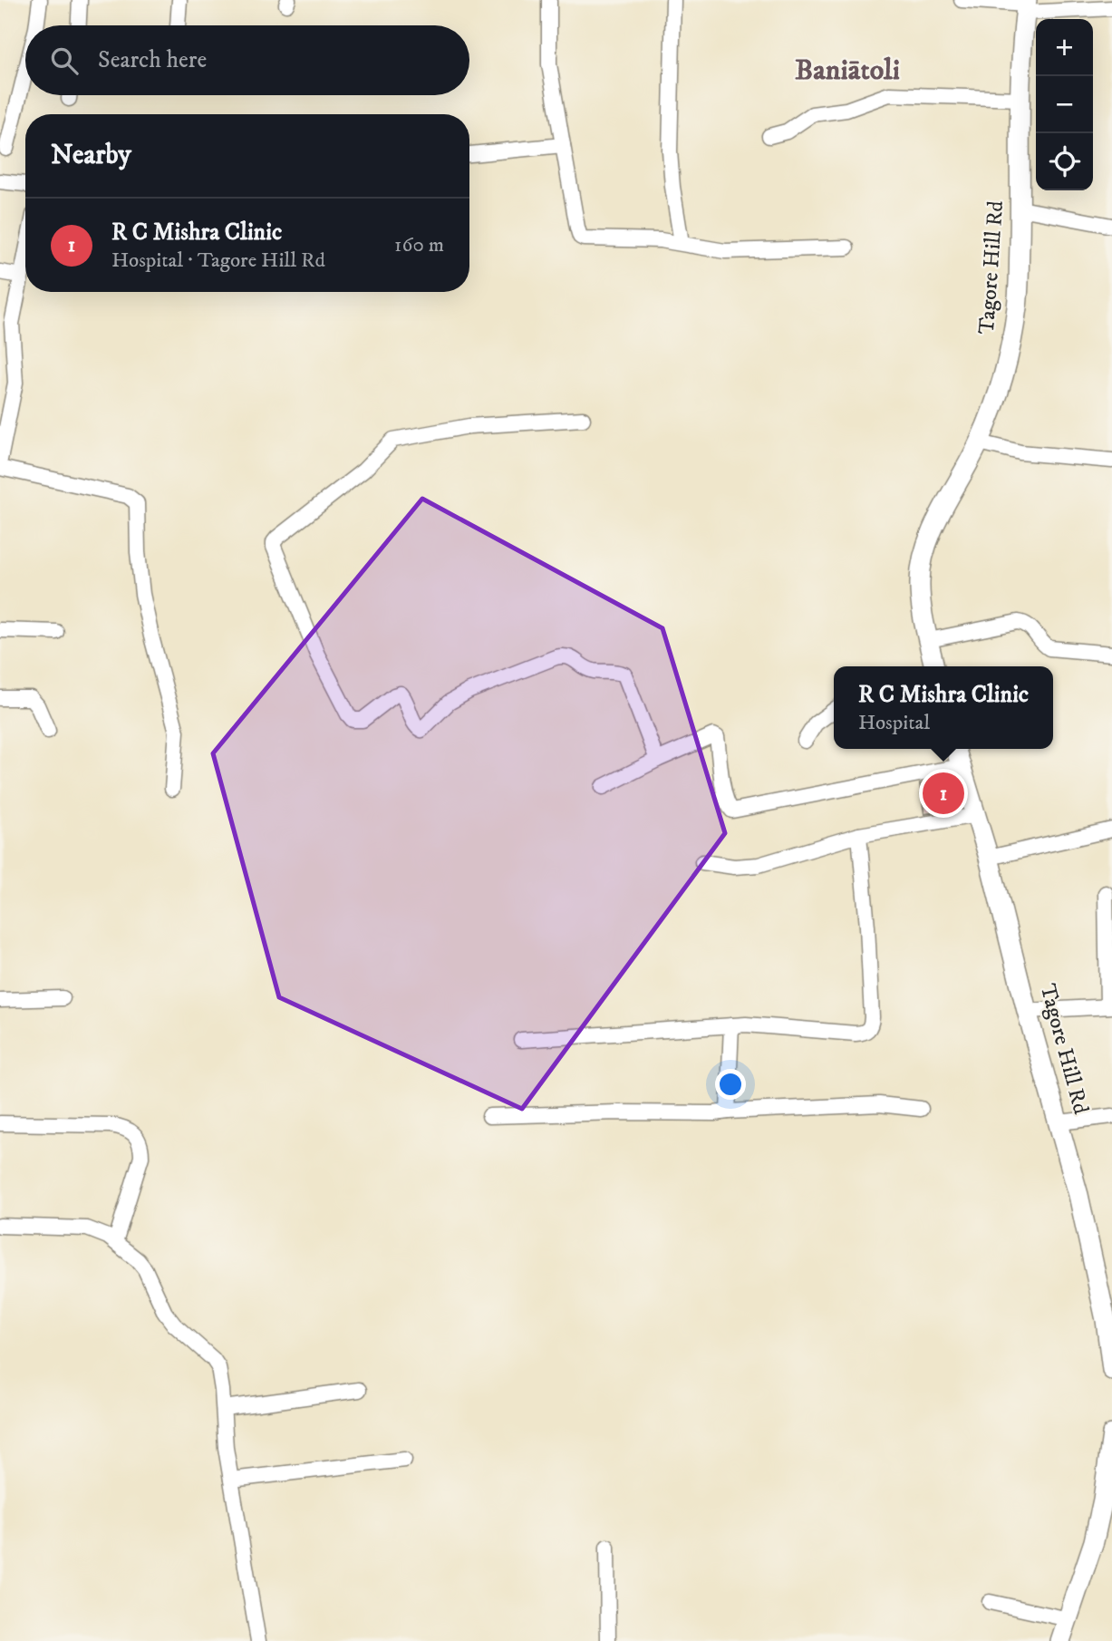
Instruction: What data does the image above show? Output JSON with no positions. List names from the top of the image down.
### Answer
{
  "streets": {
    "main road": ["Tagore Hill Rd"]
  },
  "districts": ["Baniātoli"],
  "page": {
    "map_buttons": ["+", "−"],
    "search": "Search here",
    "heading": "Nearby",
    "list": [
      {
        "mark": "1",
        "name": "R C Mishra Clinic",
        "note": "Hospital · Tagore Hill Rd",
        "value": "160 m"
      }
    ],
    "popup": ["R C Mishra Clinic", "Hospital"],
    "pins": "1"
  }
}
